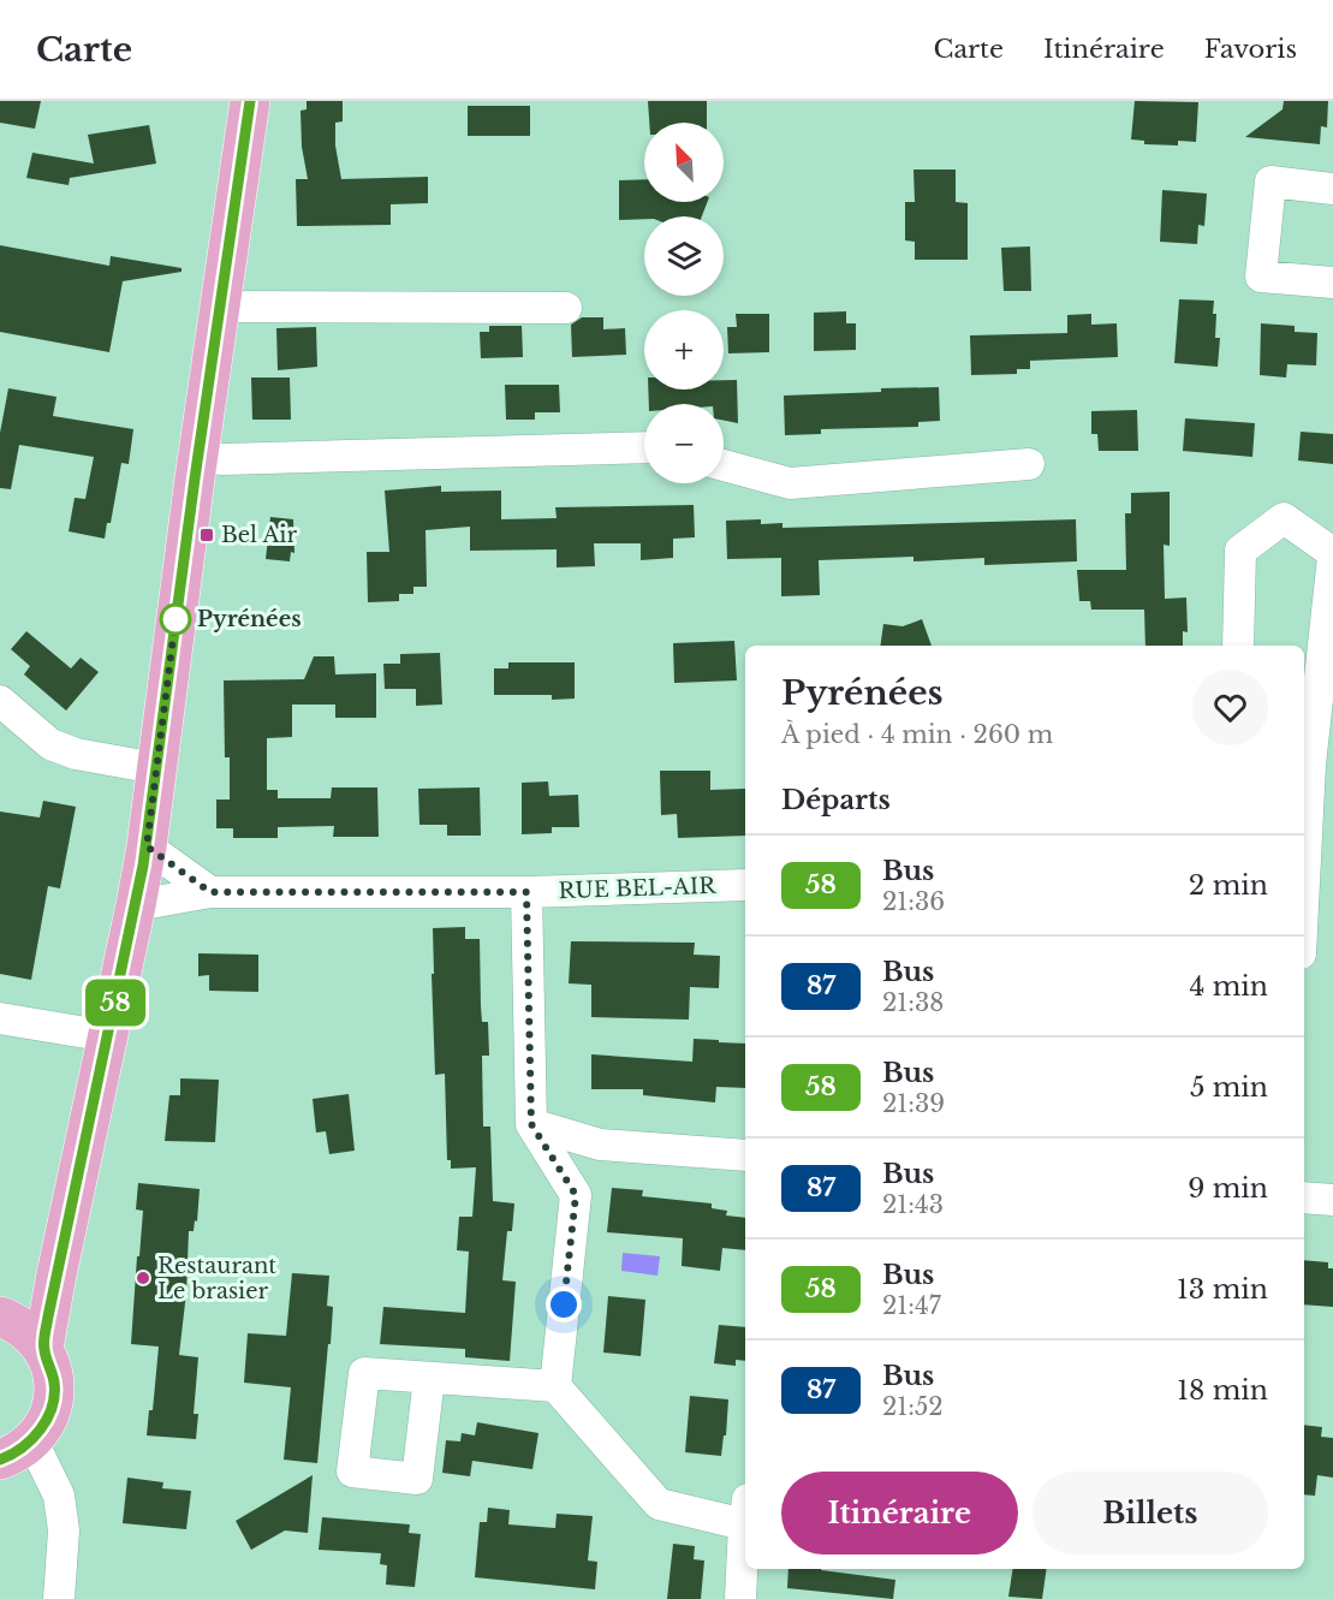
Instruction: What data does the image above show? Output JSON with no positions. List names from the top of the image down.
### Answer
{
  "streets": {
    "street": ["RUE BEL-AIR"]
  },
  "places": {
    "transit": ["Bel Air"],
    "other": ["Pyrénées", "Restaurant Le brasier"]
  },
  "lines": ["bus line 58"],
  "north": "top left",
  "page": {
    "header": "Carte",
    "nav": ["Carte", "Itinéraire", "Favoris"],
    "on_map": "58",
    "map_buttons": ["+", "−"],
    "heading": [
      ["Pyrénées", "À pied · 4 min · 260 m"],
      "Départs"
    ],
    "list": [
      {
        "mark": "58",
        "name": "Bus",
        "note": "21:36",
        "value": "2 min"
      },
      {
        "mark": "87",
        "name": "Bus",
        "note": "21:38",
        "value": "4 min"
      },
      {
        "mark": "58",
        "name": "Bus",
        "note": "21:39",
        "value": "5 min"
      },
      {
        "mark": "87",
        "name": "Bus",
        "note": "21:43",
        "value": "9 min"
      },
      {
        "mark": "58",
        "name": "Bus",
        "note": "21:47",
        "value": "13 min"
      },
      {
        "mark": "87",
        "name": "Bus",
        "note": "21:52",
        "value": "18 min"
      }
    ],
    "buttons": ["Itinéraire", "Billets"]
  }
}
